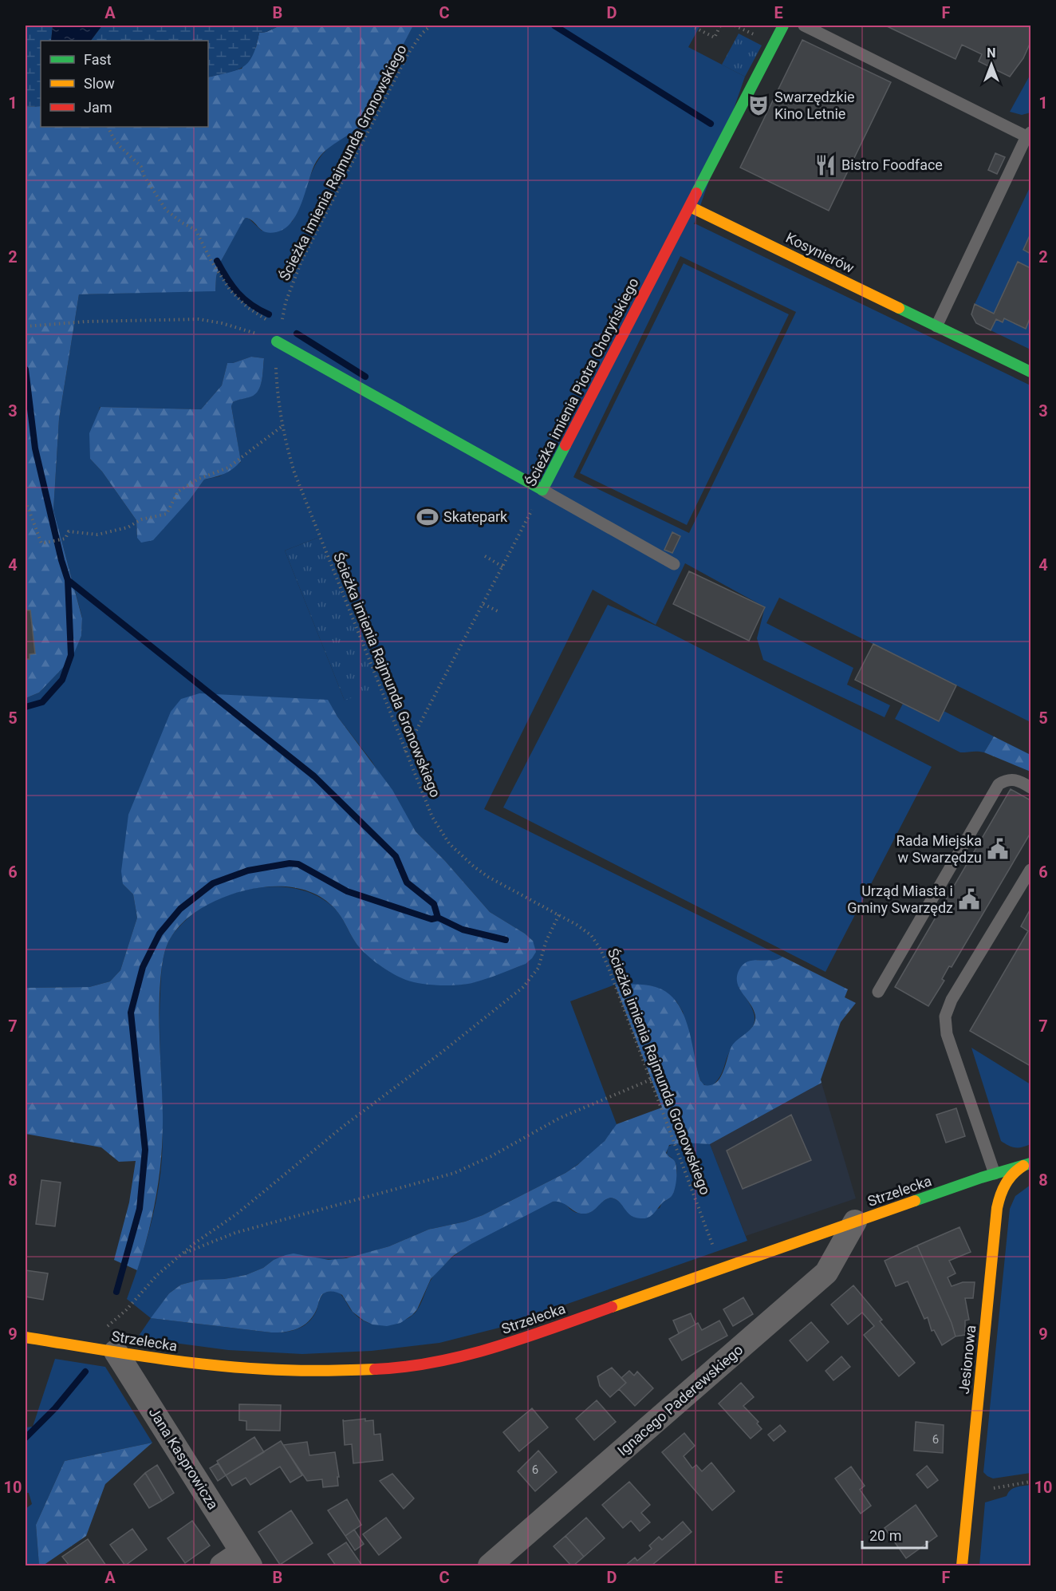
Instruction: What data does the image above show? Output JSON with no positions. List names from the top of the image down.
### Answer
{
  "streets": {
    "street": [
      "Kosynierów",
      "Ścieżka imienia Piotra Choryńskiego",
      "Strzelecka",
      "Jesionowa",
      "Ignacego Paderewskiego",
      "Jana Kasprowicza"
    ],
    "path": ["Ścieżka imienia Rajmunda Gronowskiego"]
  },
  "crossings": [
    ["Ścieżka imienia Rajmunda Gronowskiego", "Ścieżka imienia Piotra Choryńskiego"],
    ["Ścieżka imienia Rajmunda Gronowskiego", "Strzelecka"],
    ["Kosynierów", "Ścieżka imienia Piotra Choryńskiego"],
    ["Strzelecka", "Jesionowa"],
    ["Strzelecka", "Ignacego Paderewskiego"],
    ["Strzelecka", "Jana Kasprowicza"]
  ],
  "places": {
    "theatre": ["Swarzędzkie Kino Letnie"],
    "restaurant": ["Bistro Foodface"],
    "sports": ["Skatepark"],
    "public building": ["Rada Miejska w Swarzędzu", "Urząd Miasta i Gminy Swarzędz"]
  },
  "house_numbers": ["6", "6"],
  "legend": ["Fast", "Slow", "Jam"],
  "scale_bar": "20 m",
  "north": "top",
  "grid": {
    "columns": [
      "A",
      "B",
      "C",
      "D",
      "E",
      "F"
    ],
    "rows": [
      "1",
      "2",
      "3",
      "4",
      "5",
      "6",
      "7",
      "8",
      "9",
      "10"
    ]
  }
}
